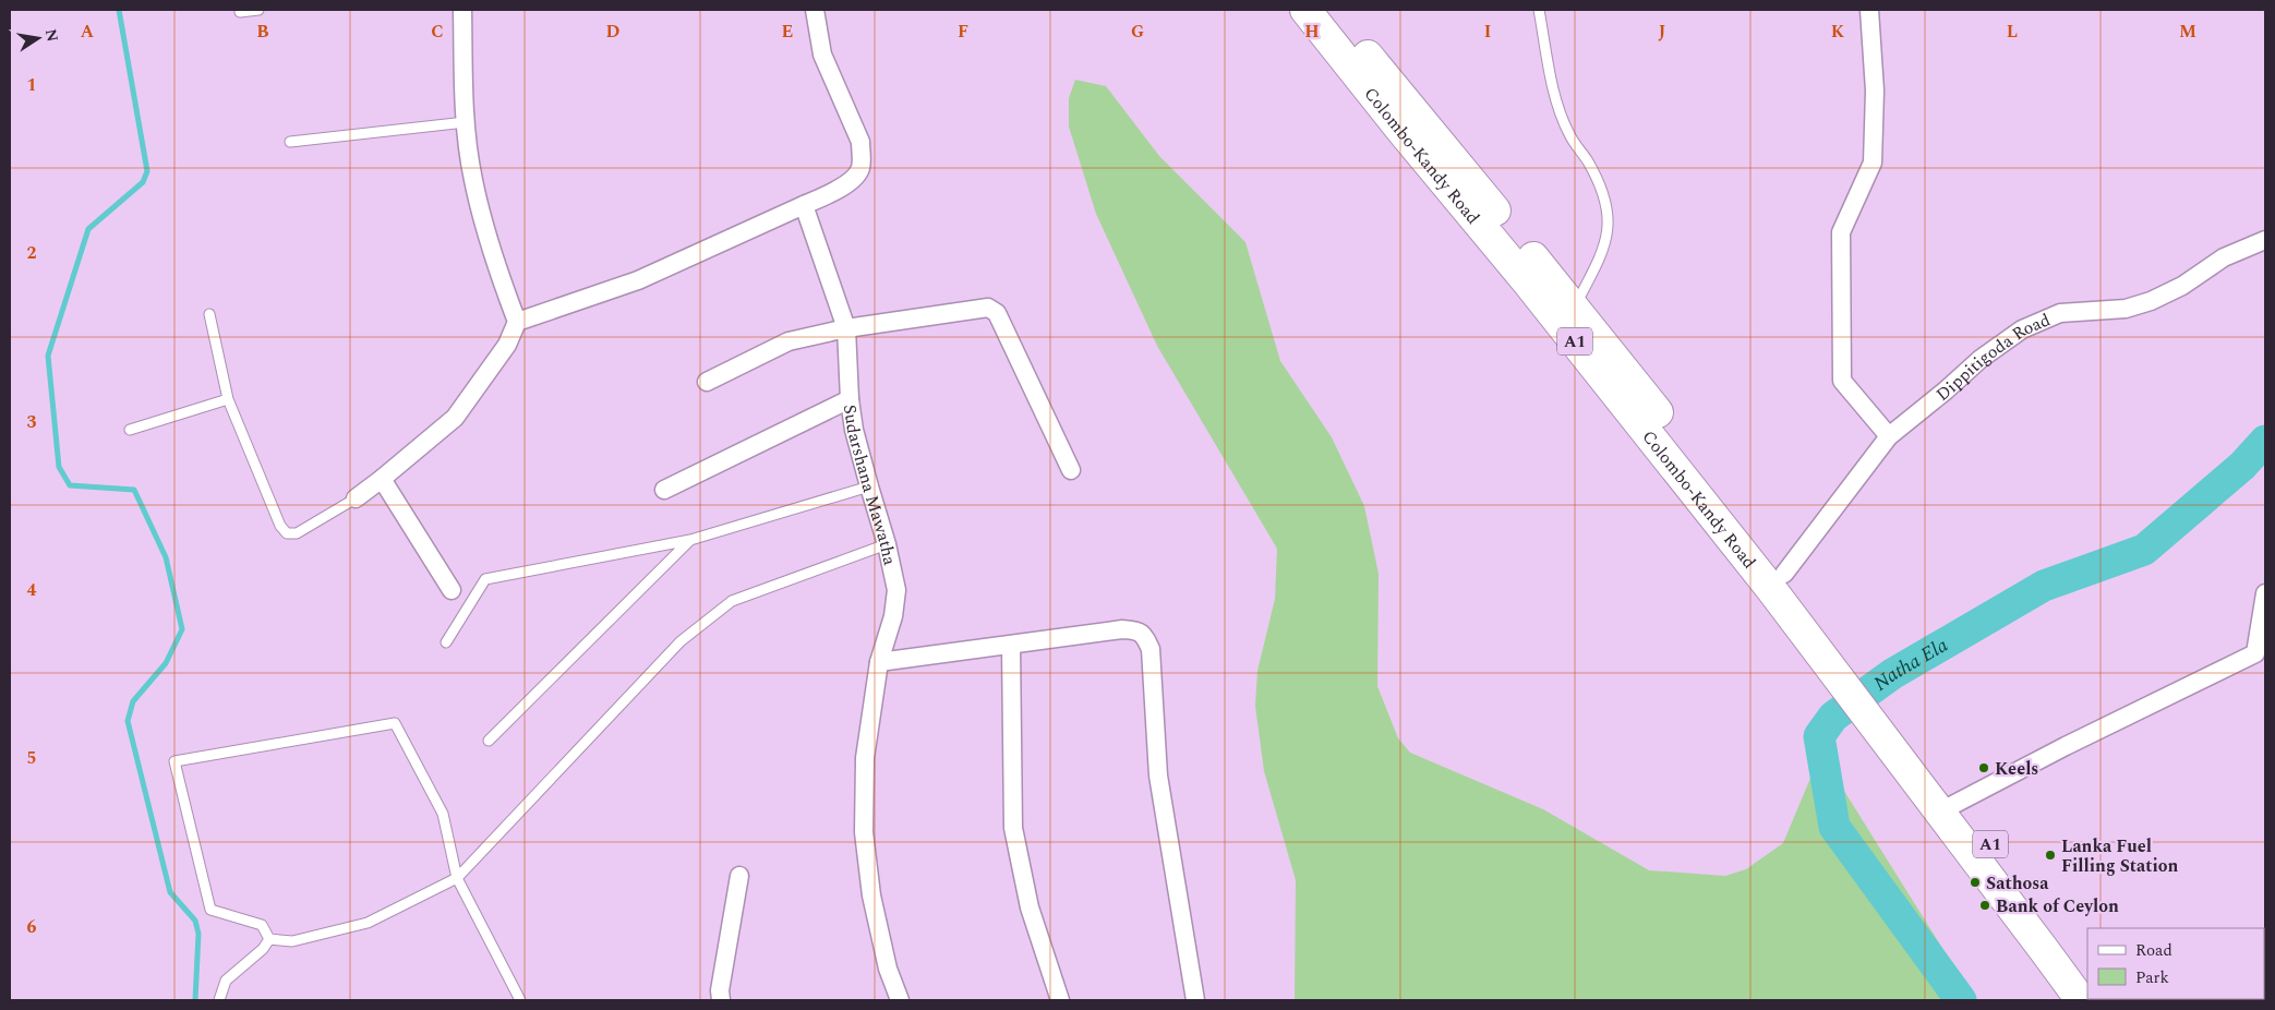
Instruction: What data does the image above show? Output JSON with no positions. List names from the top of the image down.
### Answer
{
  "streets": {
    "highway": ["Colombo-Kandy Road", "A1"],
    "street": ["Dippitigoda Road", "Sudarshana Mawatha"]
  },
  "crossings": [
    ["Colombo-Kandy Road", "Dippitigoda Road"]
  ],
  "water": ["Natha Ela"],
  "places": [
    "Keels",
    "Lanka Fuel Filling Station",
    "Sathosa",
    "Bank of Ceylon"
  ],
  "legend": ["Road", "Park"],
  "north": "right",
  "grid": {
    "columns": [
      "A",
      "B",
      "C",
      "D",
      "E",
      "F",
      "G",
      "H",
      "I",
      "J",
      "K",
      "L",
      "M"
    ],
    "rows": [
      "1",
      "2",
      "3",
      "4",
      "5",
      "6"
    ]
  }
}
